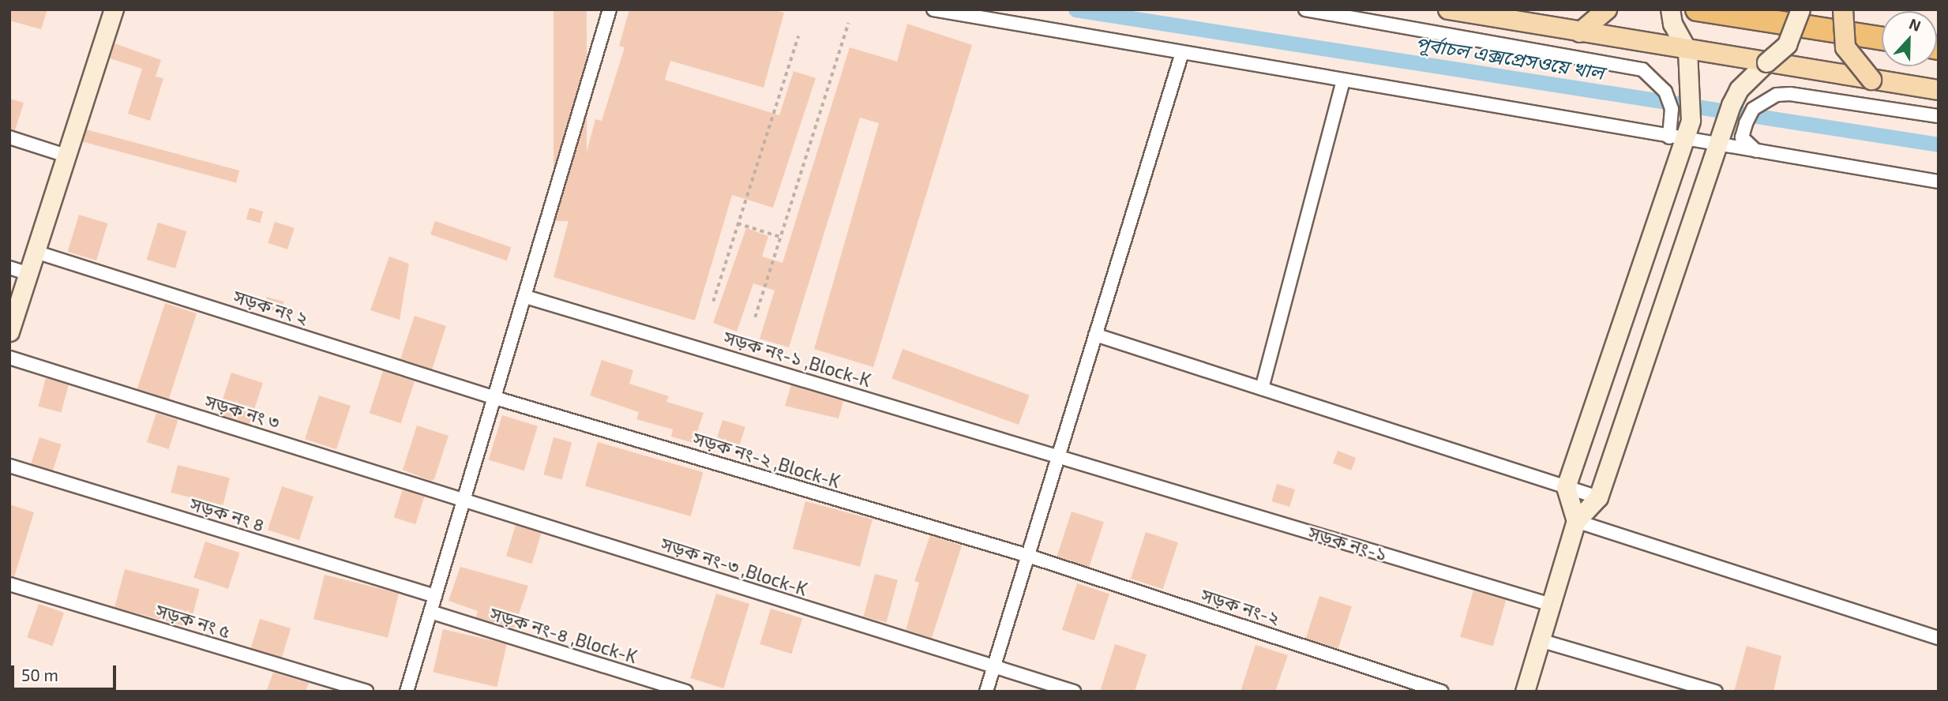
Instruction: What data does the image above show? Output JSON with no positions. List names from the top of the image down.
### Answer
{
  "streets": {
    "street": [
      "সড়ক নং ২",
      "সড়ক নং-১ ,Block-K",
      "সড়ক নং ৩",
      "সড়ক নং-২ ,Block-K",
      "সড়ক নং ৪",
      "সড়ক নং-১",
      "সড়ক নং-৩ ,Block-K",
      "সড়ক নং-২",
      "সড়ক নং ৫",
      "সড়ক নং-৪ ,Block-K"
    ]
  },
  "crossings": [
    ["সড়ক নং ২", "সড়ক নং-২ ,Block-K"],
    ["সড়ক নং-১ ,Block-K", "সড়ক নং-১"],
    ["সড়ক নং ৩", "সড়ক নং-৩ ,Block-K"],
    ["সড়ক নং-২ ,Block-K", "সড়ক নং-২"]
  ],
  "water": ["পূর্বাচল এক্সপ্রেসওয়ে খাল"],
  "scale_bar": "50 m",
  "north": "top"
}
